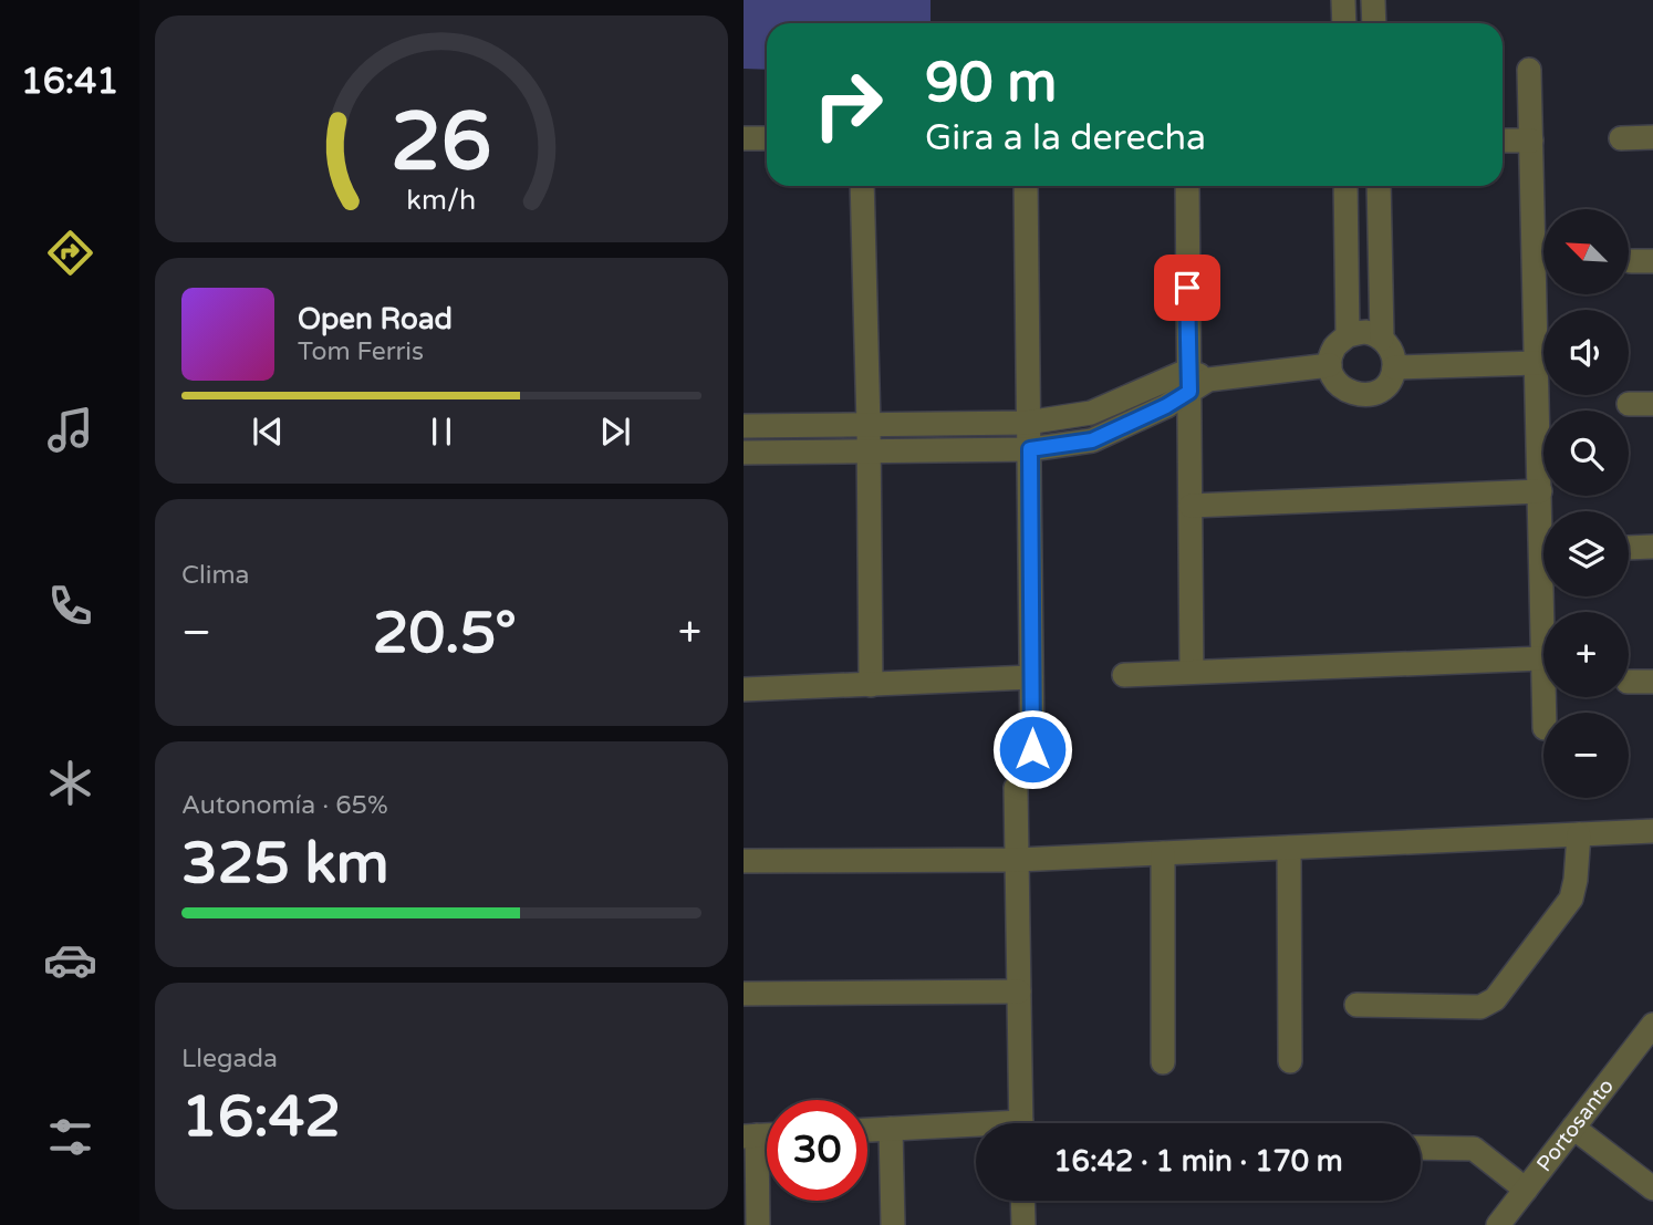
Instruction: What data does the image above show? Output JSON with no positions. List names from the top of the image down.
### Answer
{
  "streets": {
    "street": ["Portosanto"]
  },
  "north": "top left",
  "page": {
    "tabs": "16:41",
    "turn": ["90 m", "Gira a la derecha"],
    "map_buttons": ["+", "−"],
    "song": ["Open Road", "Tom Ferris"],
    "tile": [
      "Clima",
      ["Autonomía · 65%", "325 km"],
      ["Llegada", "16:42"]
    ],
    "heat": ["−", "20.5°", "+"],
    "limit": "30",
    "trip": "16:42 · 1 min · 170 m",
    "gauge": ["26", "km/h"]
  }
}
